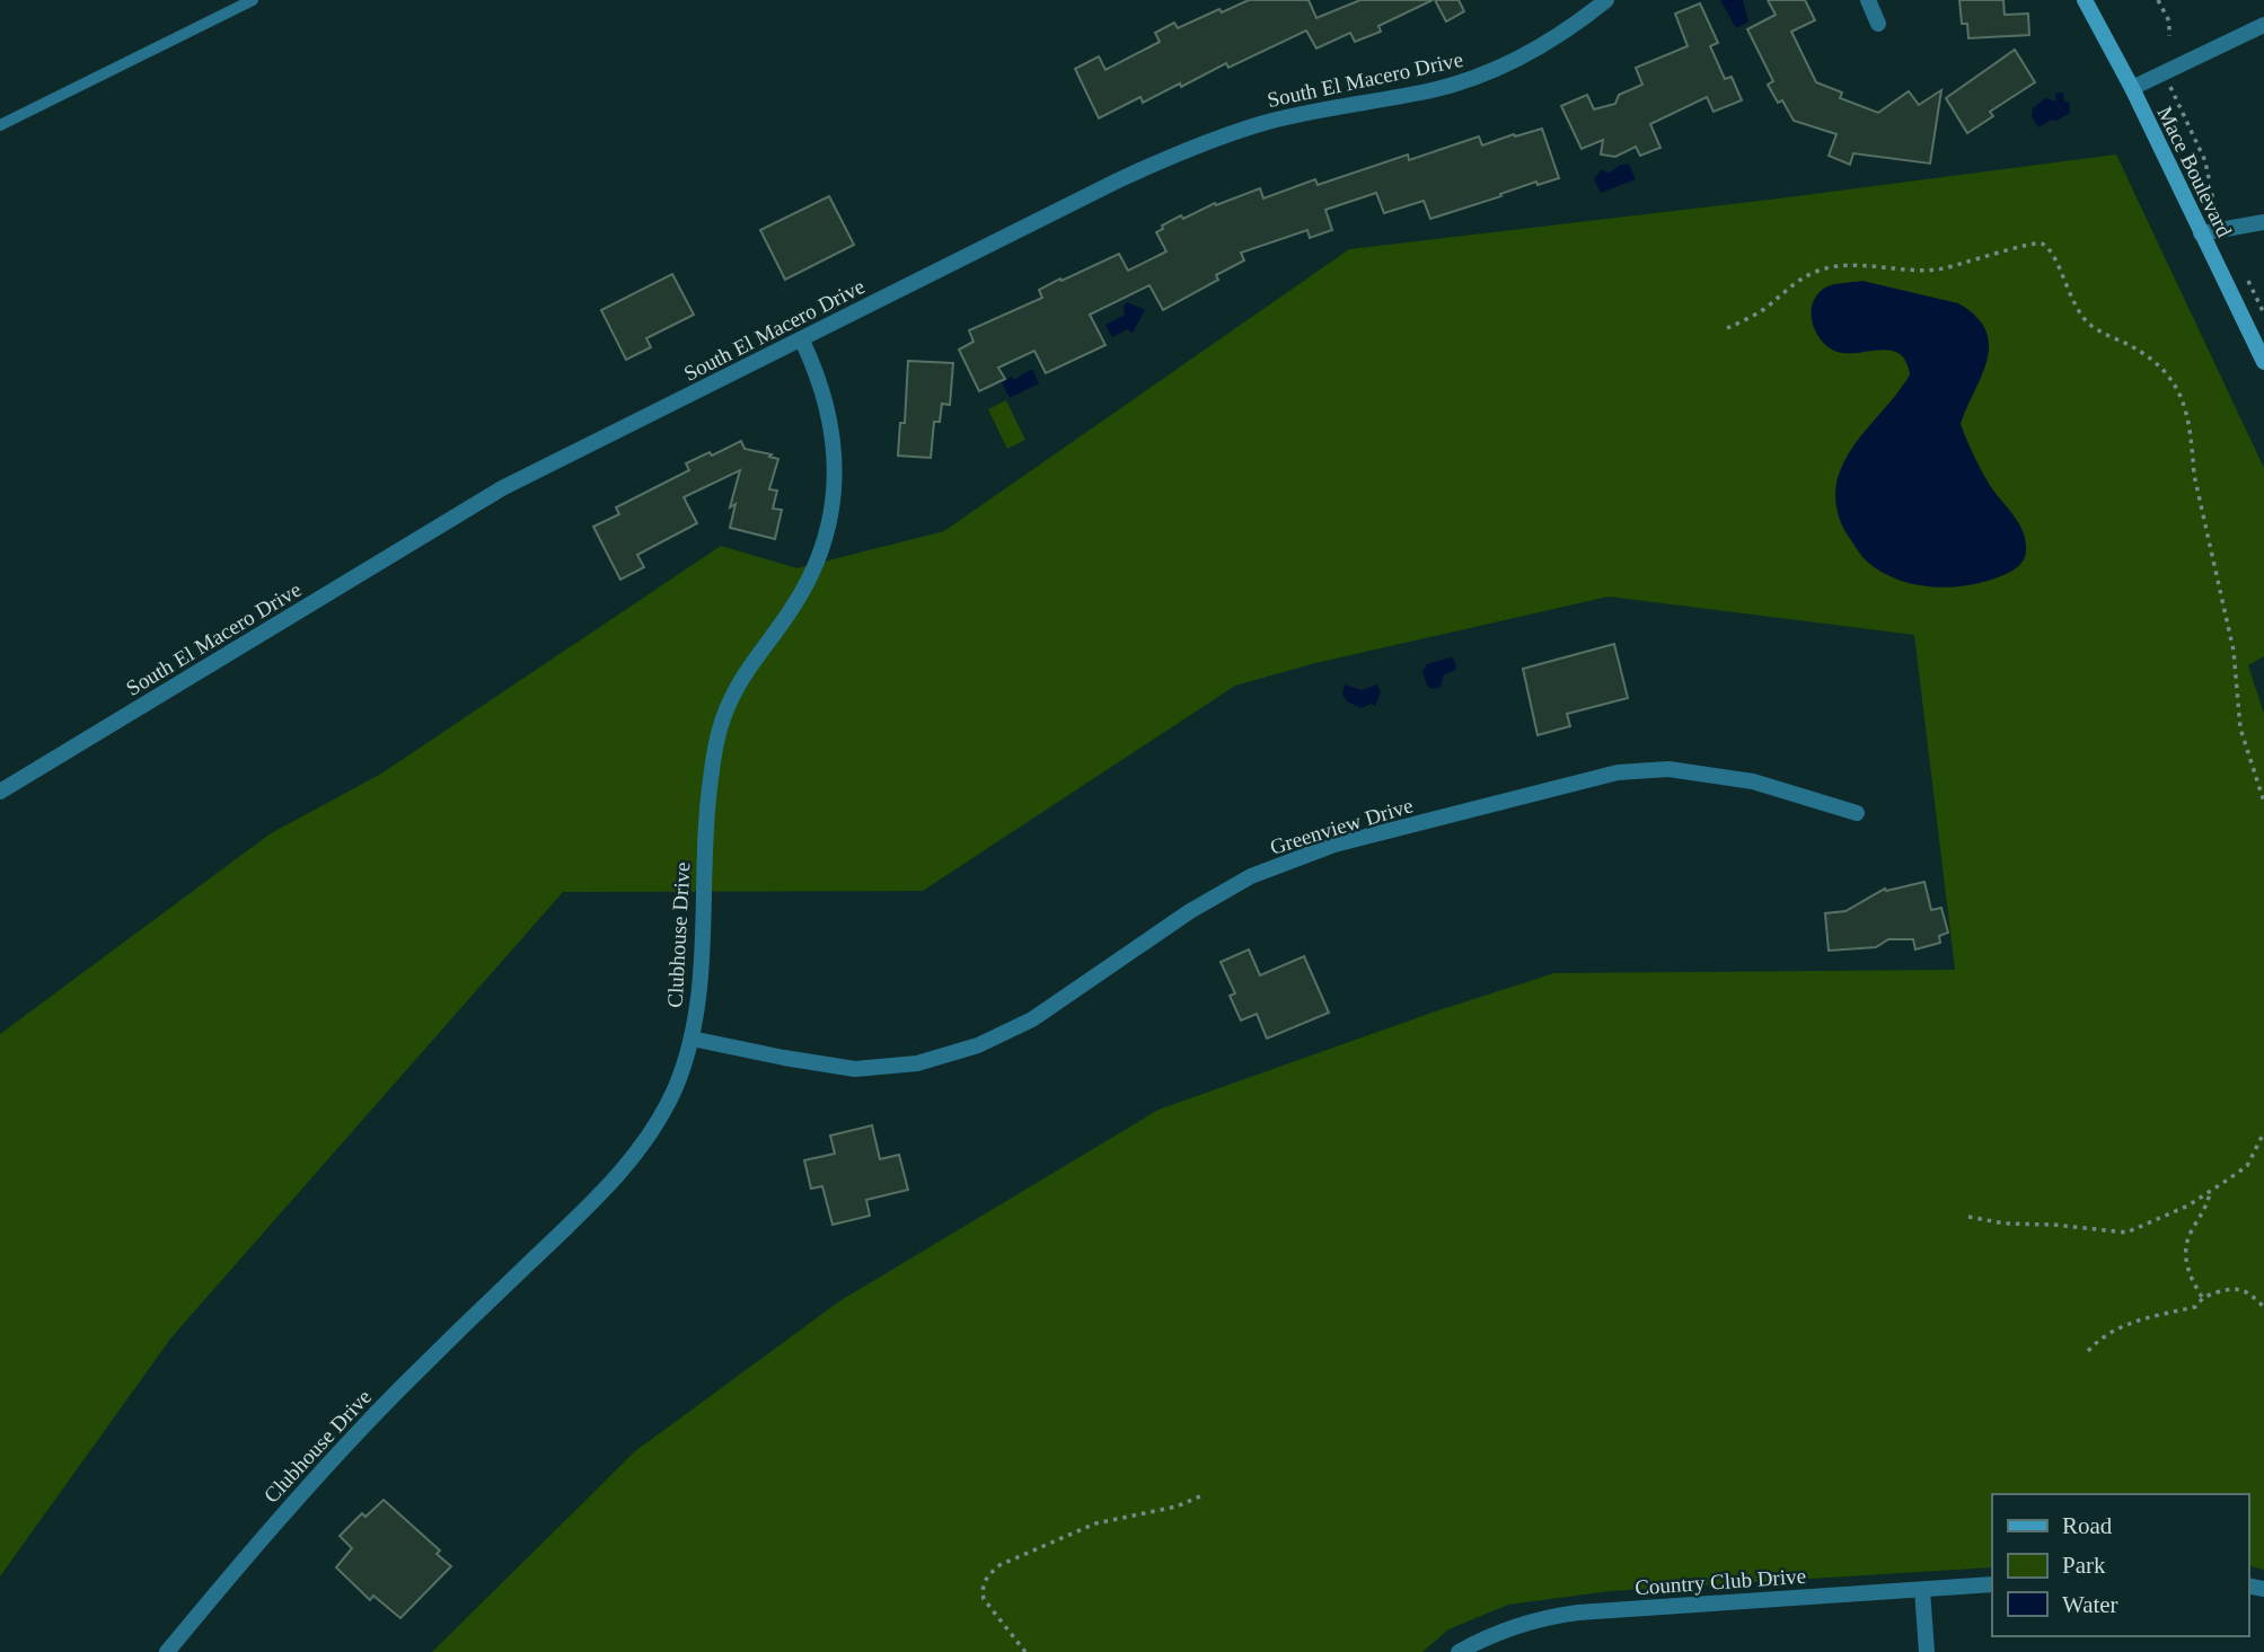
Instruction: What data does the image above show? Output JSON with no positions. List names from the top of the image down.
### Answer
{
  "streets": {
    "street": [
      "South El Macero Drive",
      "Mace Boulevard",
      "Greenview Drive",
      "Clubhouse Drive",
      "Country Club Drive"
    ]
  },
  "crossings": [
    ["South El Macero Drive", "Clubhouse Drive"],
    ["Greenview Drive", "Clubhouse Drive"]
  ],
  "legend": ["Road", "Park", "Water"]
}
